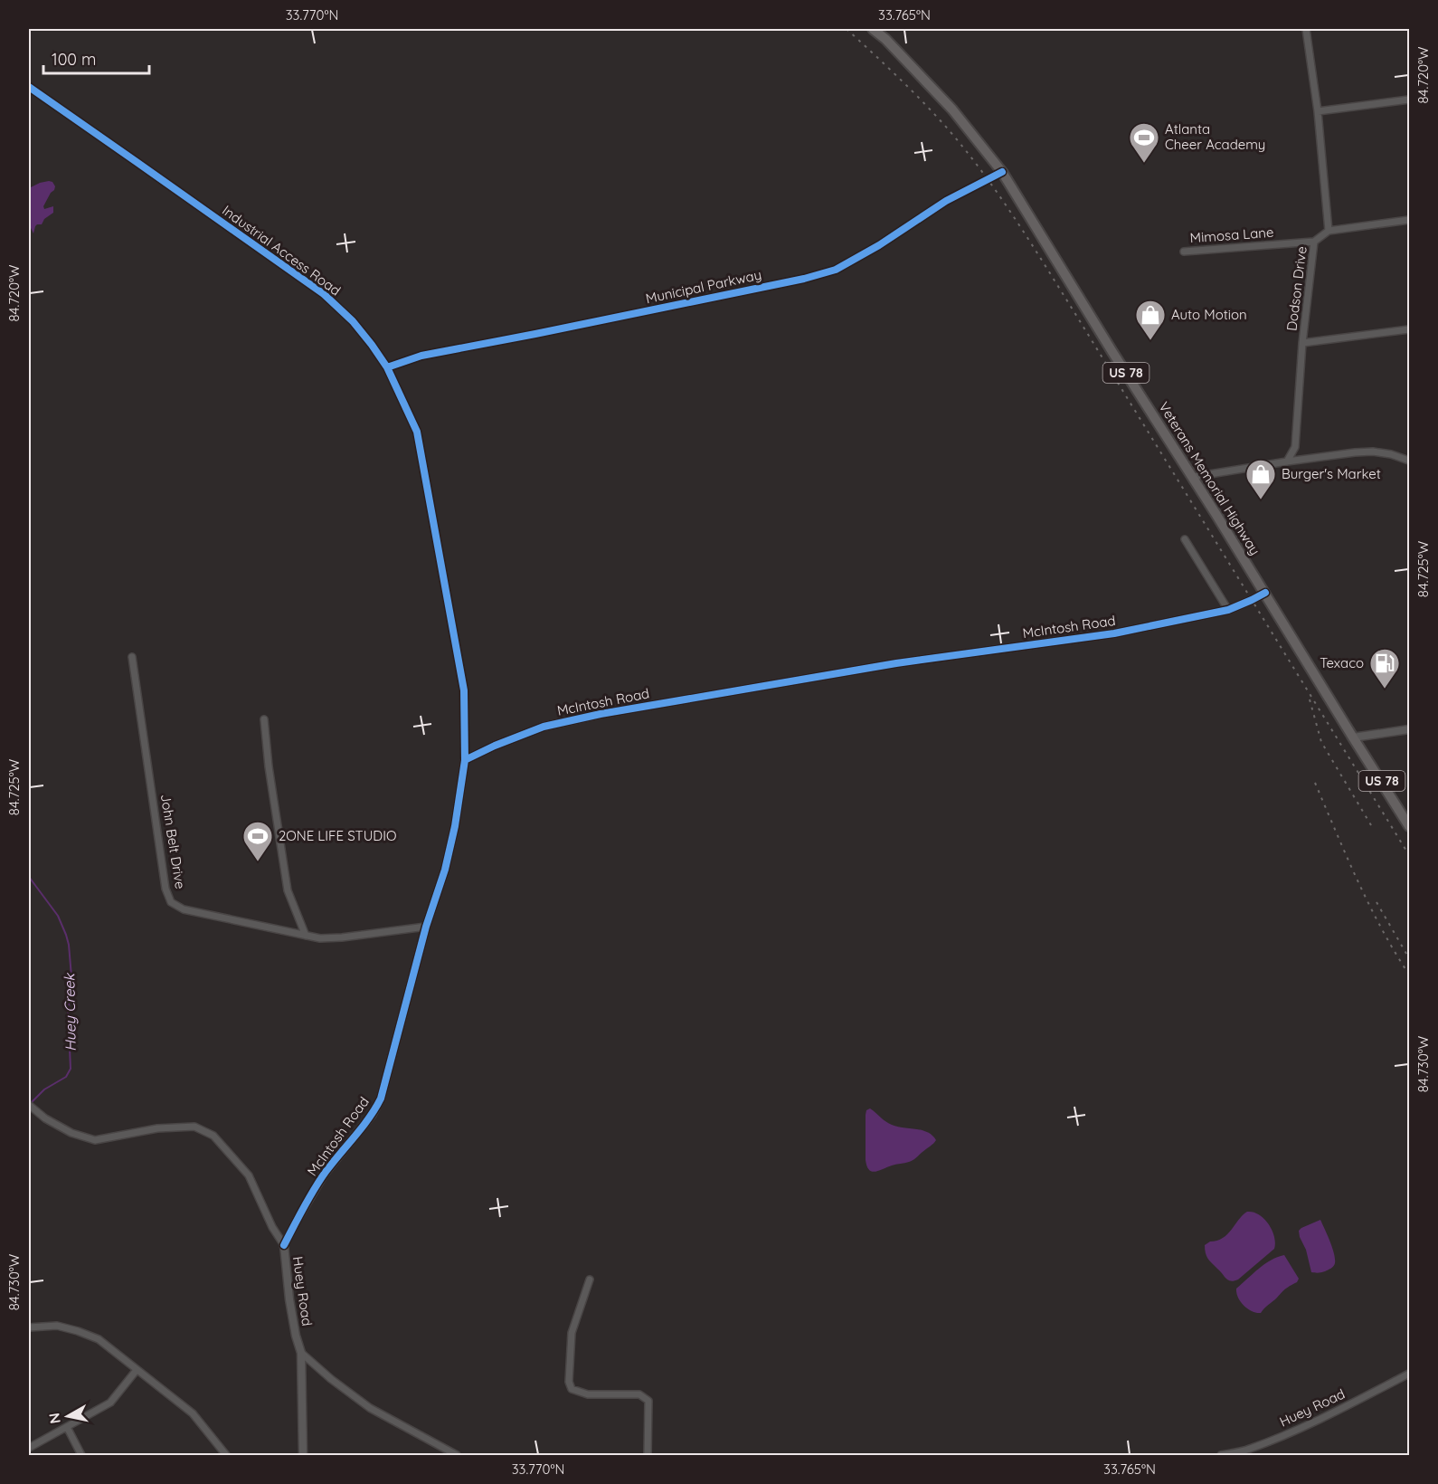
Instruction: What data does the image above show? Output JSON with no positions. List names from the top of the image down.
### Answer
{
  "streets": {
    "main road": ["US 78", "Veterans Memorial Highway"],
    "street": [
      "Mimosa Lane",
      "Industrial Access Road",
      "Municipal Parkway",
      "Dodson Drive",
      "McIntosh Road",
      "John Belt Drive",
      "Huey Road"
    ]
  },
  "crossings": [
    ["Mimosa Lane", "Dodson Drive"],
    ["Industrial Access Road", "Municipal Parkway"],
    ["Industrial Access Road", "McIntosh Road"],
    ["Municipal Parkway", "Veterans Memorial Highway"],
    ["Veterans Memorial Highway", "McIntosh Road"],
    ["McIntosh Road", "John Belt Drive"],
    ["McIntosh Road", "Huey Road"]
  ],
  "water": ["Huey Creek"],
  "places": {
    "sports": ["Atlanta Cheer Academy", "2ONE LIFE STUDIO"],
    "shop": ["Auto Motion", "Burger's Market"],
    "fuel station": ["Texaco"]
  },
  "scale_bar": "100 m",
  "north": "left",
  "coordinates": [
    "33.770°N",
    "33.765°N",
    "84.720°W",
    "84.725°W",
    "84.730°W"
  ]
}
